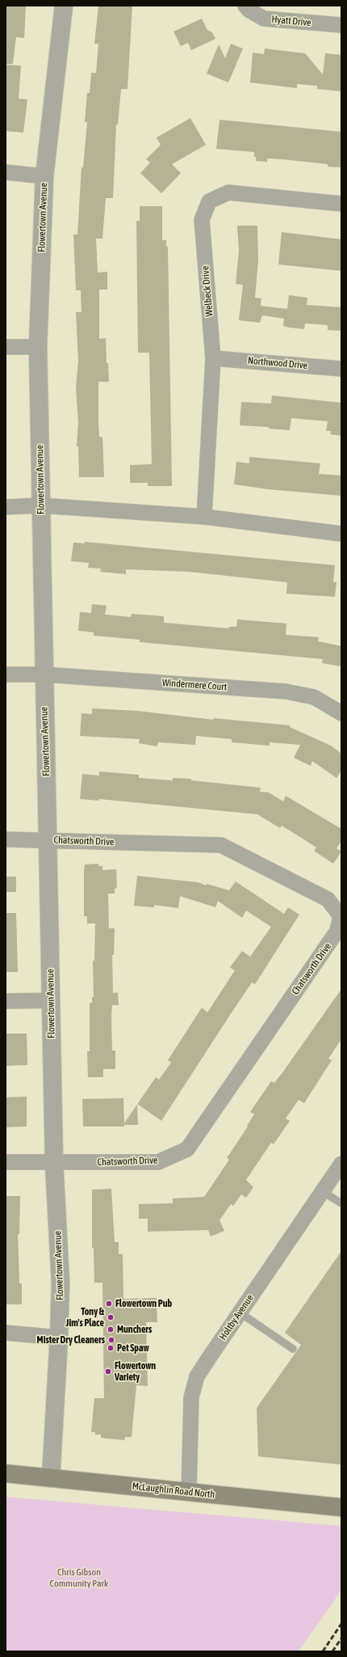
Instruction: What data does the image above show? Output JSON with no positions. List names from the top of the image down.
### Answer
{
  "streets": {
    "main road": ["McLaughlin Road North"],
    "street": [
      "Hyatt Drive",
      "Flowertown Avenue",
      "Welbeck Drive",
      "Northwood Drive",
      "Windermere Court",
      "Chatsworth Drive",
      "Holtby Avenue"
    ]
  },
  "crossings": [
    ["Flowertown Avenue", "Windermere Court"],
    ["Flowertown Avenue", "Chatsworth Drive"],
    ["Flowertown Avenue", "McLaughlin Road North"],
    ["Welbeck Drive", "Northwood Drive"],
    ["Holtby Avenue", "McLaughlin Road North"]
  ],
  "parks": ["Chris Gibson Community Park"],
  "places": [
    "Flowertown Pub",
    "Tony & Jim's Place",
    "Munchers",
    "Mister Dry Cleaners",
    "Pet Spaw",
    "Flowertown Variety"
  ]
}
